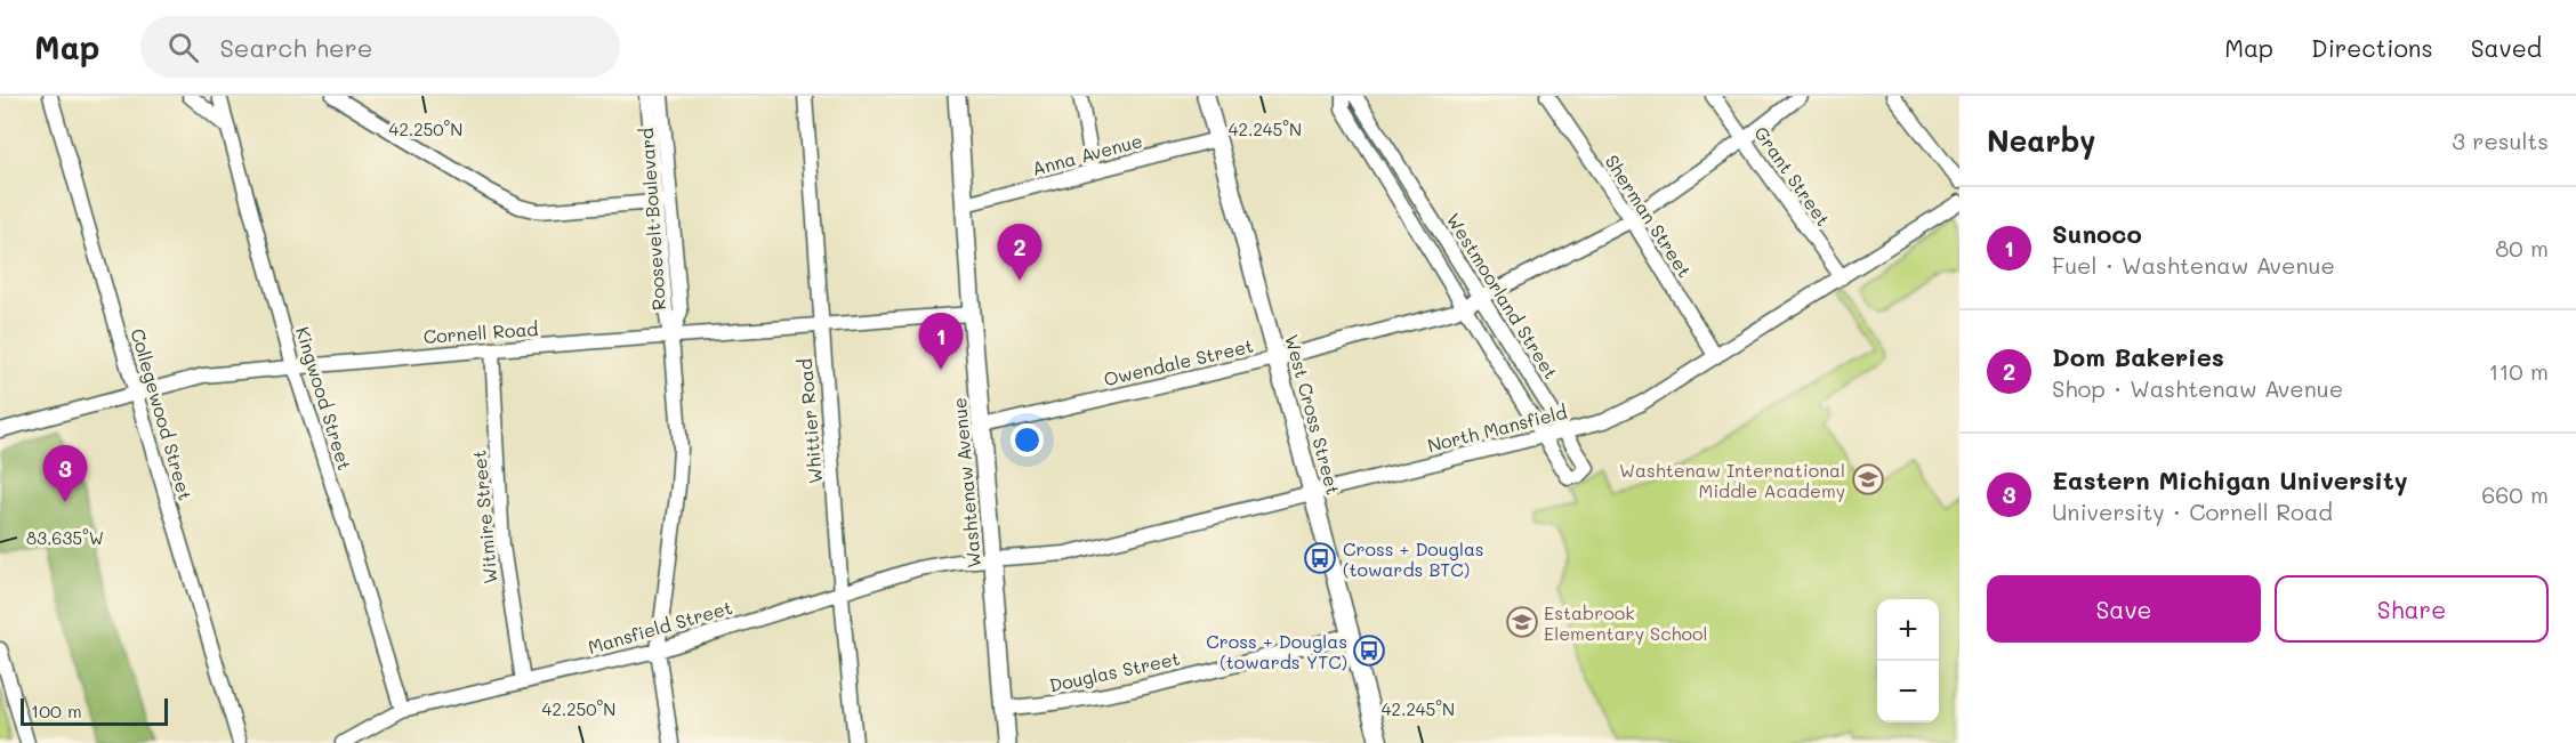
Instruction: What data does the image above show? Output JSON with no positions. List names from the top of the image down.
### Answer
{
  "streets": {
    "main road": ["West Cross Street", "Washtenaw Avenue"],
    "street": [
      "Anna Avenue",
      "Grant Street",
      "Sherman Street",
      "Roosevelt Boulevard",
      "Westmoorland Street",
      "Cornell Road",
      "Owendale Street",
      "Kingwood Street",
      "Collegewood Street",
      "Whittier Road",
      "North Mansfield",
      "Witmire Street",
      "Mansfield Street",
      "Douglas Street"
    ]
  },
  "crossings": [
    ["Anna Avenue", "West Cross Street"],
    ["Anna Avenue", "Washtenaw Avenue"],
    ["Grant Street", "Owendale Street"],
    ["Grant Street", "North Mansfield"],
    ["Sherman Street", "Owendale Street"],
    ["Sherman Street", "North Mansfield"],
    ["Roosevelt Boulevard", "Cornell Road"],
    ["Roosevelt Boulevard", "Mansfield Street"],
    ["Westmoorland Street", "Owendale Street"],
    ["Westmoorland Street", "North Mansfield"],
    ["Cornell Road", "Kingwood Street"],
    ["Cornell Road", "Collegewood Street"],
    ["Cornell Road", "Whittier Road"],
    ["Cornell Road", "Washtenaw Avenue"],
    ["Cornell Road", "Witmire Street"],
    ["Owendale Street", "West Cross Street"],
    ["Owendale Street", "Washtenaw Avenue"],
    ["Kingwood Street", "Mansfield Street"],
    ["West Cross Street", "North Mansfield"],
    ["West Cross Street", "Douglas Street"],
    ["Whittier Road", "Mansfield Street"],
    ["North Mansfield", "Washtenaw Avenue"],
    ["North Mansfield", "Mansfield Street"],
    ["Washtenaw Avenue", "Mansfield Street"],
    ["Washtenaw Avenue", "Douglas Street"],
    ["Witmire Street", "Mansfield Street"]
  ],
  "places": {
    "school or university": ["Washtenaw International Middle Academy", "Estabrook Elementary School"],
    "bus stop": ["Cross + Douglas (towards BTC)", "Cross + Douglas (towards YTC)"]
  },
  "scale_bar": "100 m",
  "page": {
    "header": "Map",
    "search": "Search here",
    "nav": ["Map", "Directions", "Saved"],
    "heading": ["Nearby", "3 results"],
    "list": [
      {
        "mark": "1",
        "name": "Sunoco",
        "note": "Fuel · Washtenaw Avenue",
        "value": "80 m"
      },
      {
        "mark": "2",
        "name": "Dom Bakeries",
        "note": "Shop · Washtenaw Avenue",
        "value": "110 m"
      },
      {
        "mark": "3",
        "name": "Eastern Michigan University",
        "note": "University · Cornell Road",
        "value": "660 m"
      }
    ],
    "pins": ["2", "1", "3"],
    "buttons": ["Save", "Share"],
    "map_buttons": ["+", "−"],
    "scale": "100 m"
  },
  "coordinates": ["42.250°N", "42.245°N", "83.635°W"]
}
